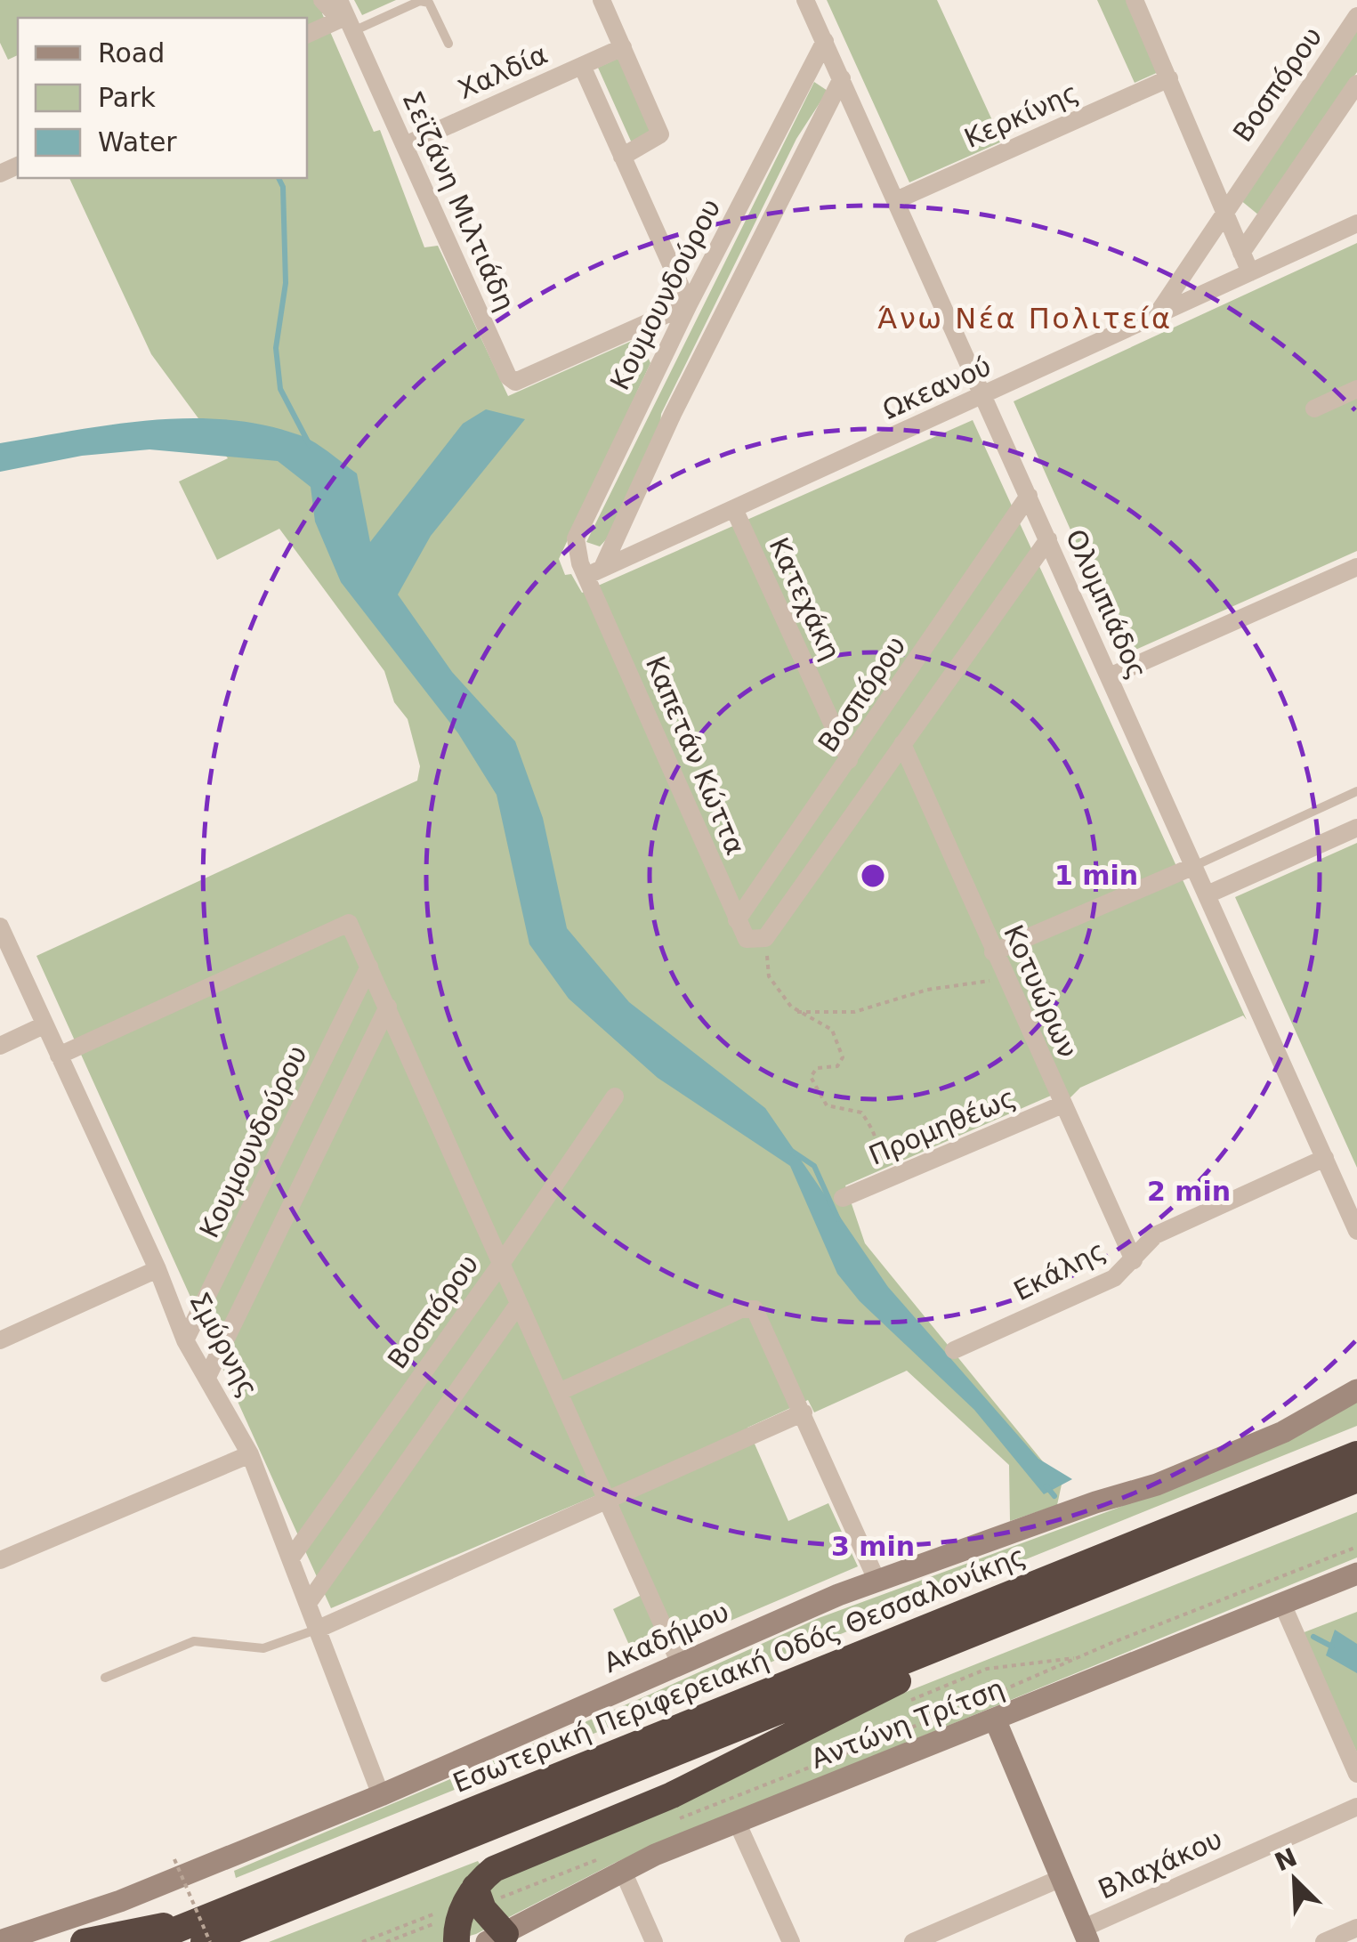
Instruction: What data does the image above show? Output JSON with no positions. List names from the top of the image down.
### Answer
{
  "streets": {
    "highway": ["Εσωτερική Περιφερειακή Οδός Θεσσαλονίκης"],
    "street": [
      "Χαλδία",
      "Βοσπόρου",
      "Κερκίνης",
      "Σεϊζάνη Μιλτιάδη",
      "Κουμουνδούρου",
      "Ωκεανού",
      "Κατεχάκη",
      "Ολυμπιάδος",
      "Καπετάν Κώττα",
      "Κοτυώρων",
      "Προμηθέως",
      "Εκάλης",
      "Σμύρνης",
      "Ακαδήμου",
      "Αντώνη Τρίτση",
      "Βλαχάκου"
    ]
  },
  "crossings": [
    ["Χαλδία", "Σεϊζάνη Μιλτιάδη"],
    ["Βοσπόρου", "Ωκεανού"],
    ["Βοσπόρου", "Κατεχάκη"],
    ["Βοσπόρου", "Ολυμπιάδος"],
    ["Βοσπόρου", "Καπετάν Κώττα"],
    ["Βοσπόρου", "Σμύρνης"],
    ["Κερκίνης", "Ολυμπιάδος"],
    ["Σεϊζάνη Μιλτιάδη", "Κουμουνδούρου"],
    ["Κουμουνδούρου", "Ωκεανού"],
    ["Κουμουνδούρου", "Ολυμπιάδος"],
    ["Κουμουνδούρου", "Καπετάν Κώττα"],
    ["Κουμουνδούρου", "Σμύρνης"],
    ["Ωκεανού", "Κατεχάκη"],
    ["Ωκεανού", "Ολυμπιάδος"],
    ["Ωκεανού", "Καπετάν Κώττα"],
    ["Ολυμπιάδος", "Εκάλης"],
    ["Κοτυώρων", "Προμηθέως"],
    ["Κοτυώρων", "Εκάλης"],
    ["Σμύρνης", "Ακαδήμου"]
  ],
  "districts": ["Άνω Νέα Πολιτεία"],
  "legend": ["Road", "Park", "Water"],
  "north": "top left",
  "rings": ["1 min", "2 min", "3 min"]
}
